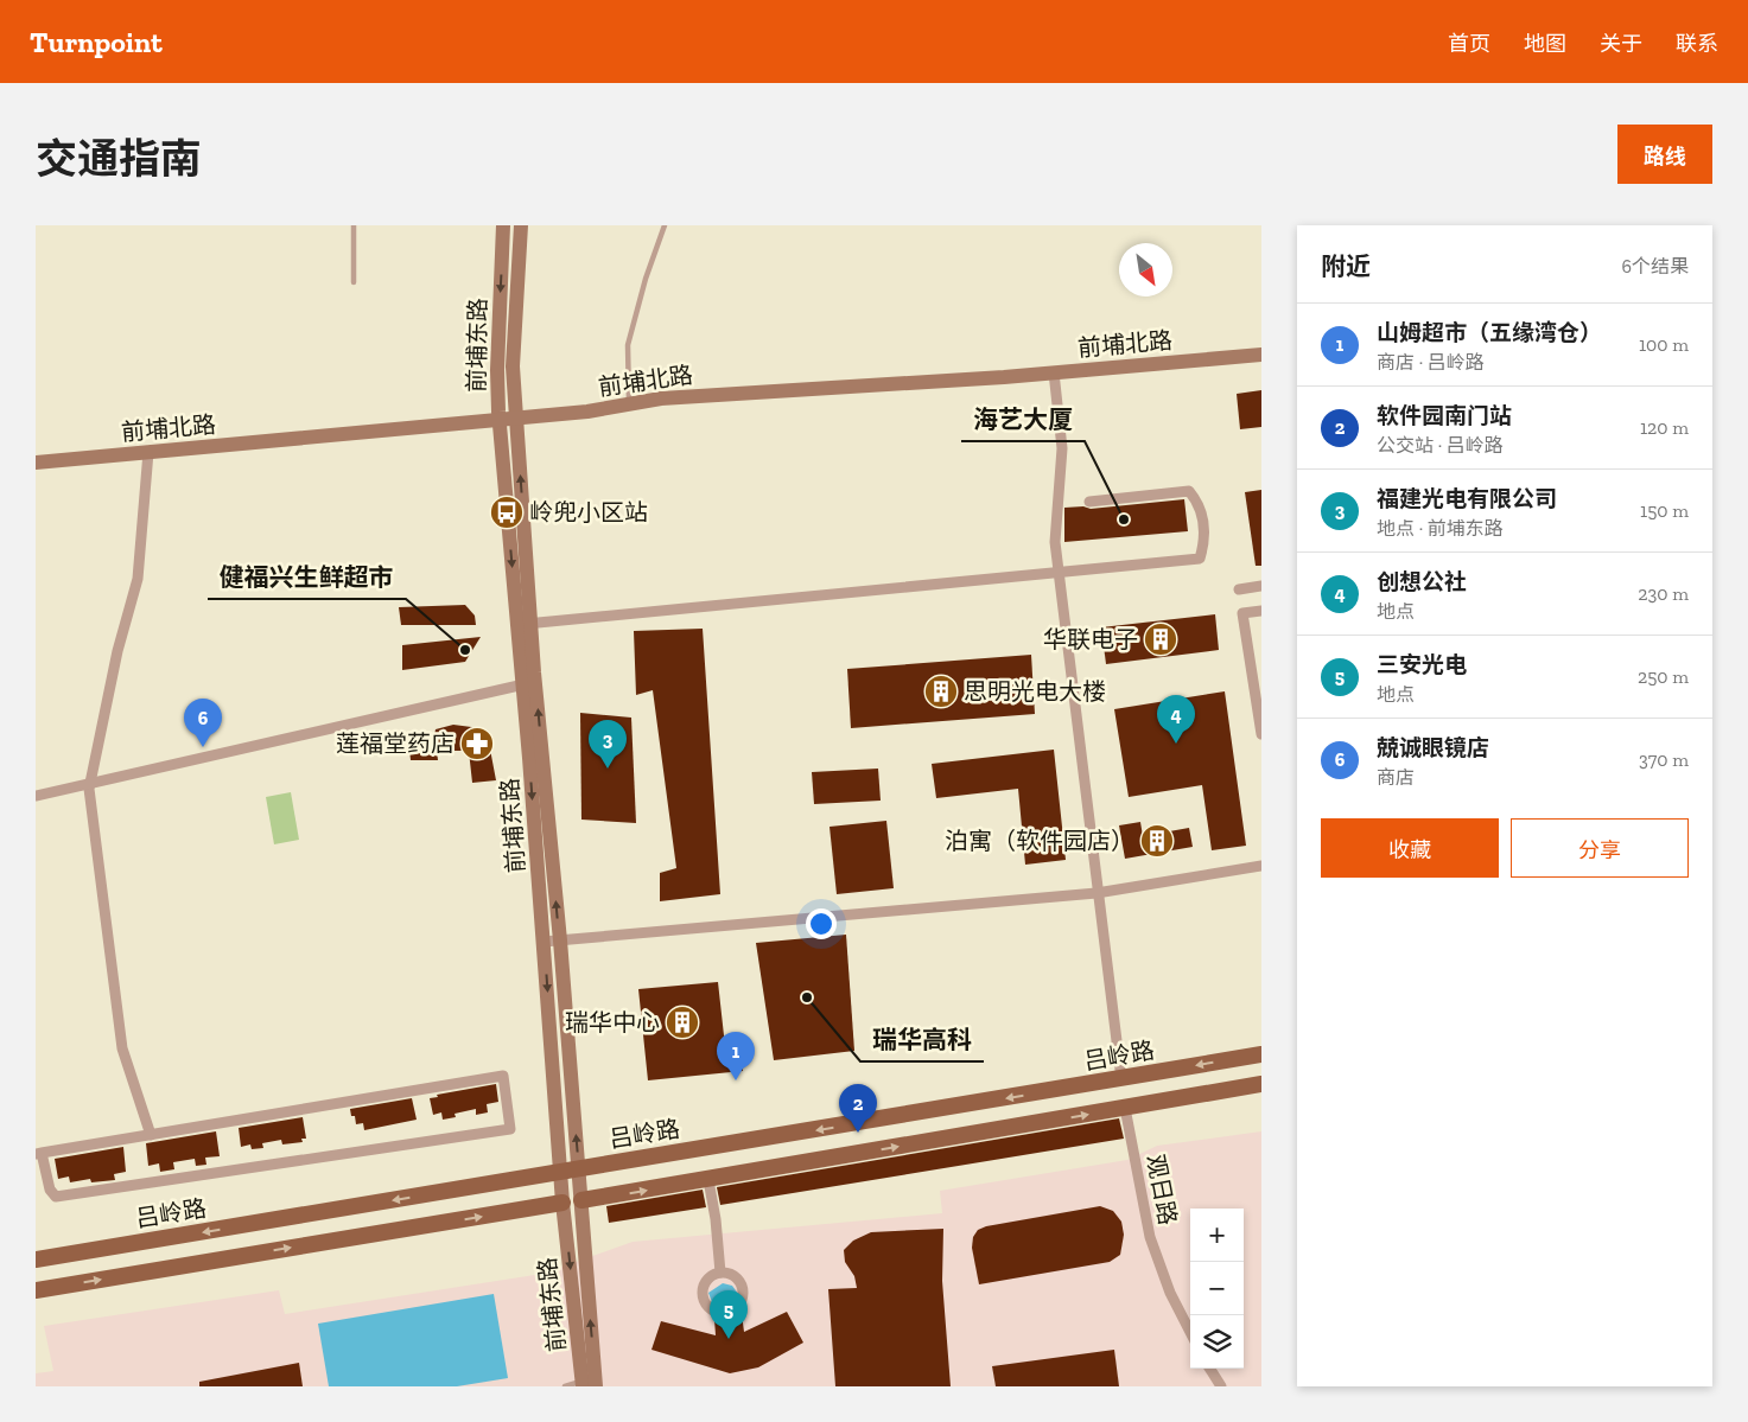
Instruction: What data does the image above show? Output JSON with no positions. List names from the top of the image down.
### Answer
{
  "streets": {
    "main road": ["前埔北路", "前埔东路", "吕岭路"],
    "street": ["观日路"]
  },
  "crossings": [
    ["前埔北路", "前埔东路"],
    ["前埔东路", "吕岭路"]
  ],
  "places": {
    "bus stop": ["岭兜小区站"],
    "other": ["海艺大厦", "健福兴生鲜超市", "瑞华高科"],
    "building": [
      "华联电子",
      "思明光电大楼",
      "泊寓（软件园店）",
      "瑞华中心"
    ],
    "pharmacy": ["莲福堂药店"]
  },
  "north": "bottom right",
  "page": {
    "header": "Turnpoint",
    "nav": [
      "首页",
      "地图",
      "关于",
      "联系"
    ],
    "title": "交通指南",
    "buttons": [
      "路线",
      ["收藏", "分享"]
    ],
    "heading": ["附近", "6个结果"],
    "list": [
      {
        "mark": "1",
        "name": "山姆超市（五缘湾仓）",
        "note": "商店 · 吕岭路",
        "value": "100 m"
      },
      {
        "mark": "2",
        "name": "软件园南门站",
        "note": "公交站 · 吕岭路",
        "value": "120 m"
      },
      {
        "mark": "3",
        "name": "福建光电有限公司",
        "note": "地点 · 前埔东路",
        "value": "150 m"
      },
      {
        "mark": "4",
        "name": "创想公社",
        "note": "地点",
        "value": "230 m"
      },
      {
        "mark": "5",
        "name": "三安光电",
        "note": "地点",
        "value": "250 m"
      },
      {
        "mark": "6",
        "name": "兢诚眼镜店",
        "note": "商店",
        "value": "370 m"
      }
    ],
    "pins": [
      "4",
      "6",
      "3",
      "1",
      "2",
      "5"
    ],
    "map_buttons": ["+", "−"]
  }
}
